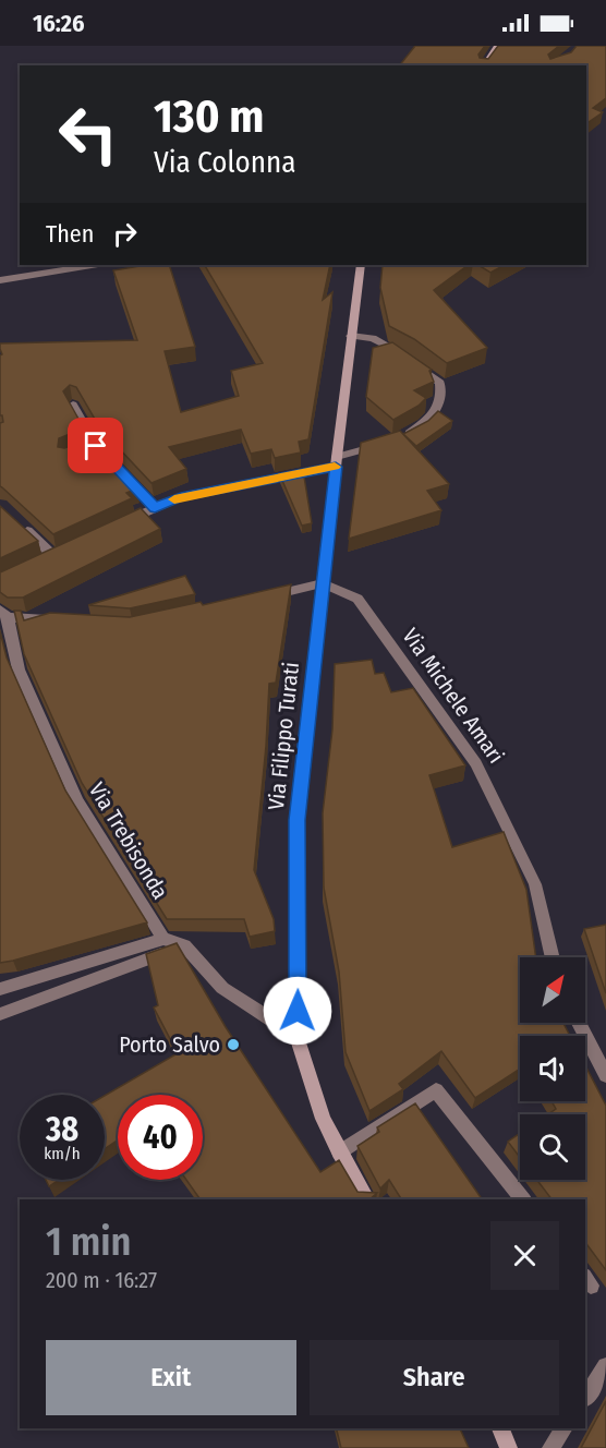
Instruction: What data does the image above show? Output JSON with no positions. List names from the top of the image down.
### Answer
{
  "streets": {
    "street": ["Via Michele Amari", "Via Filippo Turati", "Via Trebisonda"]
  },
  "crossings": [
    ["Via Michele Amari", "Via Filippo Turati"]
  ],
  "places": ["Porto Salvo"],
  "north": "top right",
  "page": {
    "status": "16:26",
    "turn": ["130 m", "Via Colonna"],
    "then": "Then",
    "speed": "38 km/h",
    "limit": "40",
    "heading": ["1 min", "200 m · 16:27"],
    "buttons": ["Exit", "Share"]
  }
}
